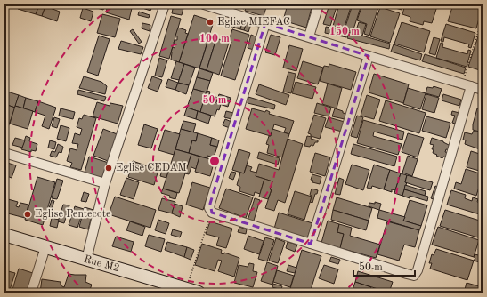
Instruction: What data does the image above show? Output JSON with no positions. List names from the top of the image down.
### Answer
{
  "streets": {
    "main road": ["Rue M2"]
  },
  "places": ["Eglise MIEFAC", "Eglise CEDAM", "Eglise Pentecote"],
  "scale_bar": "50 m",
  "rings": ["150 m", "100 m", "50 m"]
}
